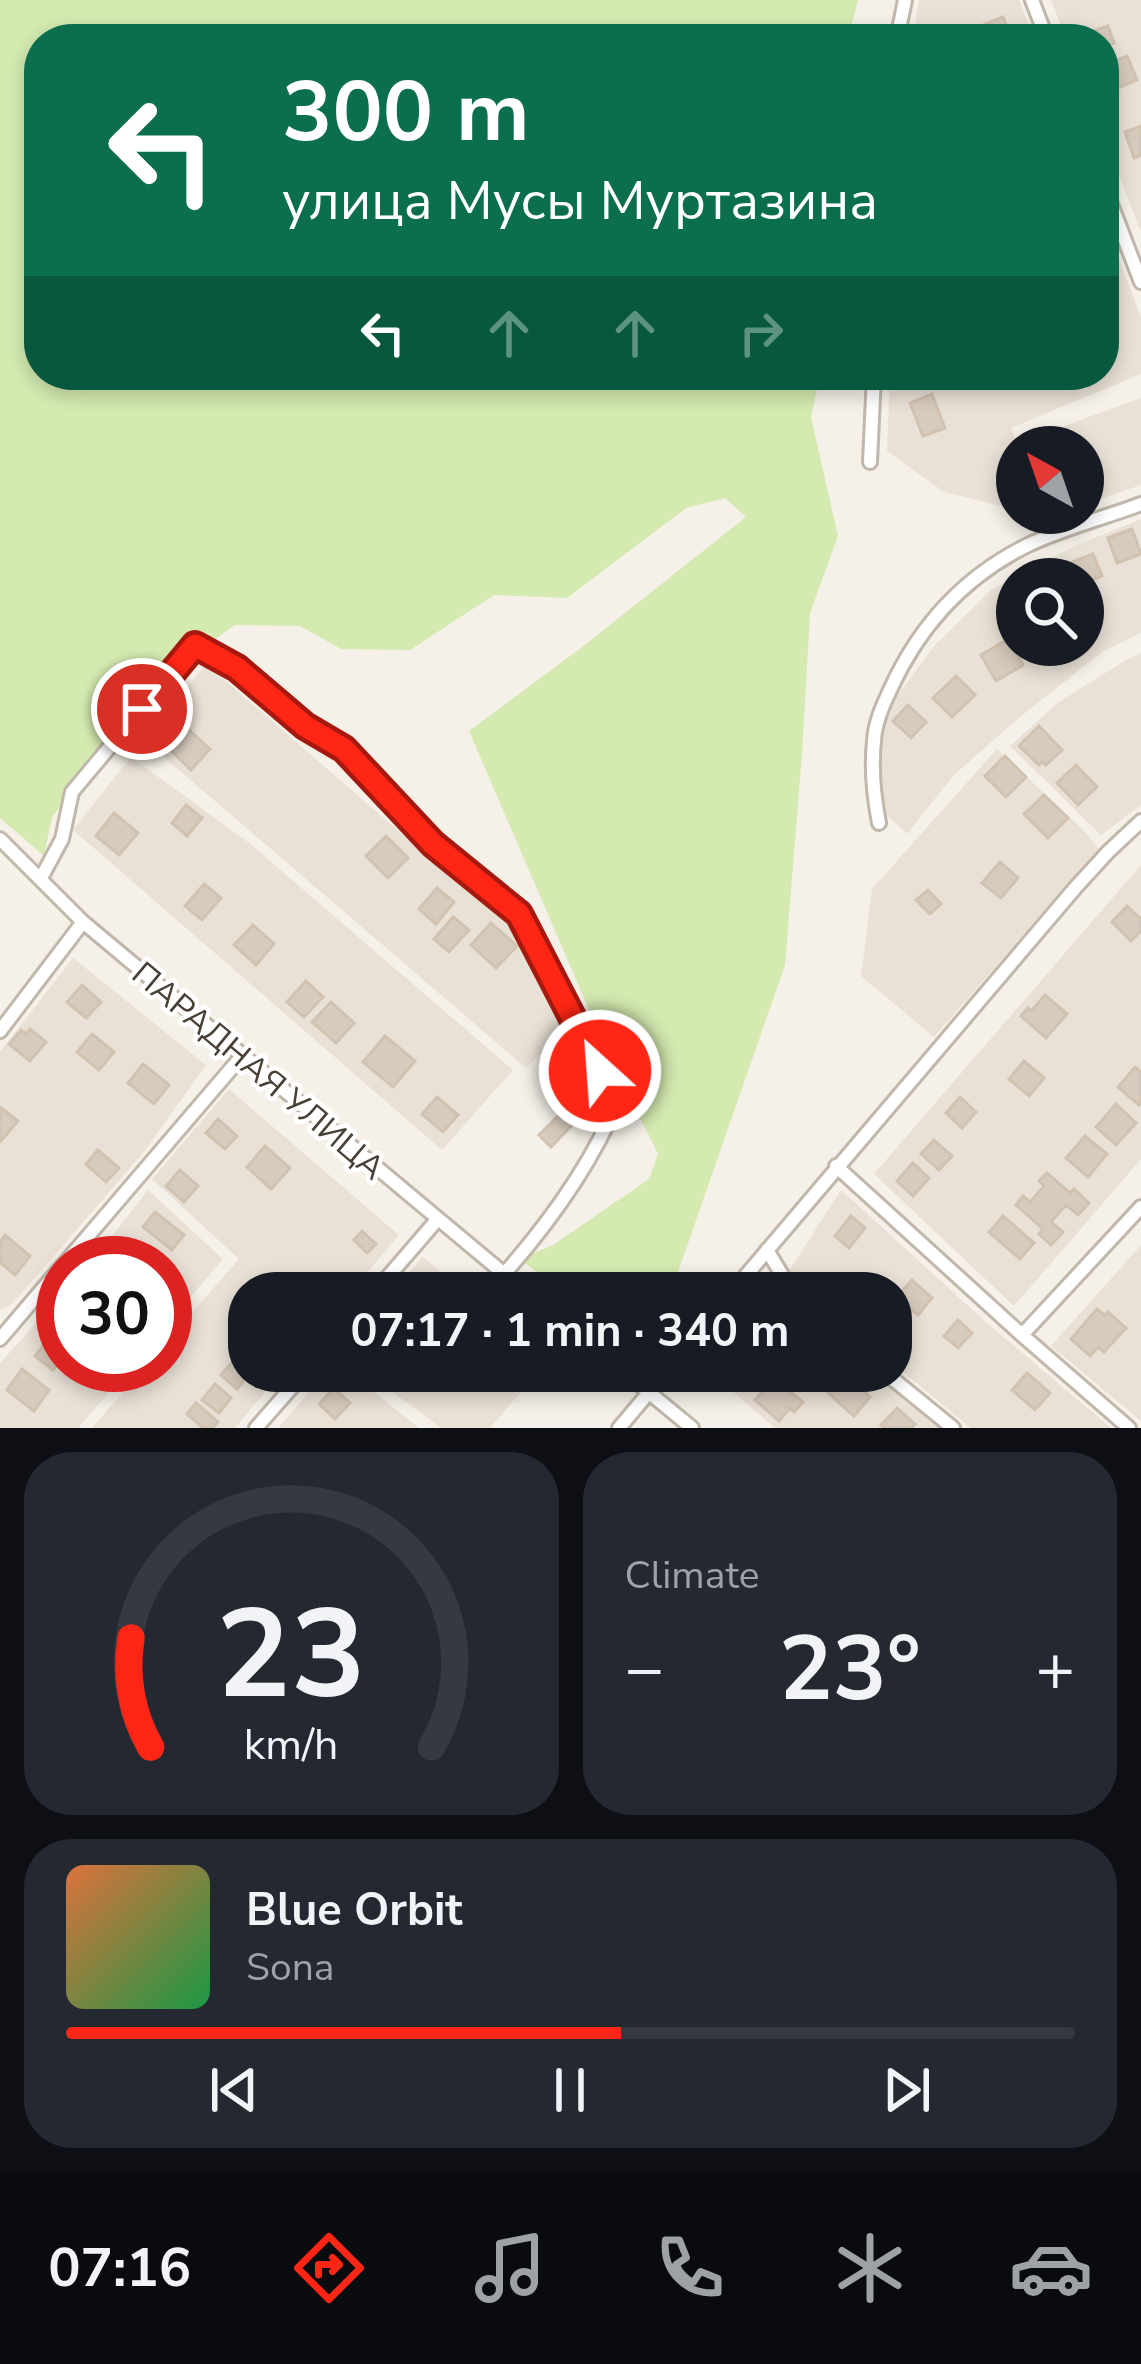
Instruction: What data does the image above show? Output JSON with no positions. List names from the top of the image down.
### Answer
{
  "streets": {
    "street": ["ПАРАДНАЯ УЛИЦА"]
  },
  "north": "top left",
  "page": {
    "turn": ["300 m", "улица Мусы Муртазина"],
    "limit": "30",
    "trip": "07:17 · 1 min · 340 m",
    "tile": "Climate",
    "heat": ["−", "23°", "+"],
    "song": ["Blue Orbit", "Sona"],
    "tabs": "07:16",
    "gauge": ["23", "km/h"]
  }
}
